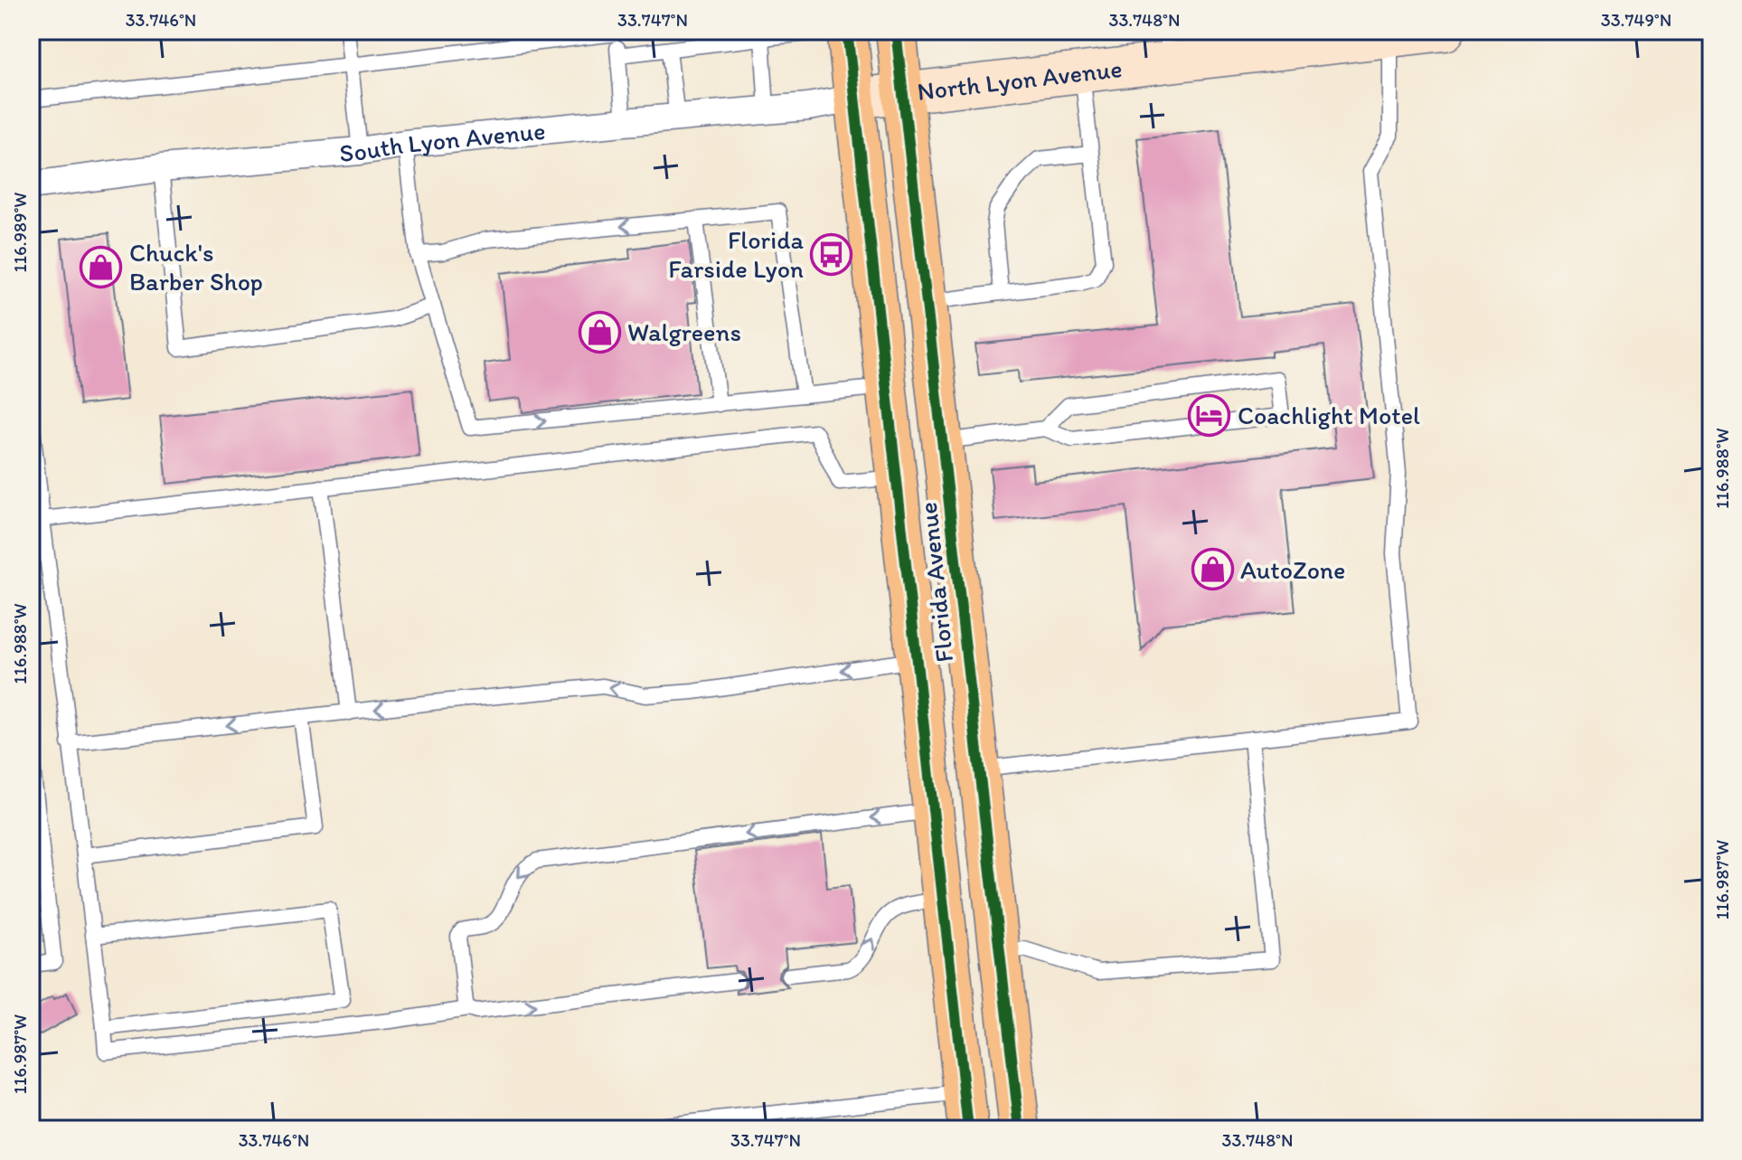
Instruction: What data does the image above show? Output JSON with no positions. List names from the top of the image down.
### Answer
{
  "streets": {
    "main road": ["Florida Avenue"],
    "street": ["North Lyon Avenue", "South Lyon Avenue"]
  },
  "crossings": [
    ["North Lyon Avenue", "South Lyon Avenue"],
    ["North Lyon Avenue", "Florida Avenue"],
    ["South Lyon Avenue", "Florida Avenue"]
  ],
  "places": {
    "bus stop": ["Florida Farside Lyon"],
    "shop": ["Chuck's Barber Shop", "Walgreens", "AutoZone"],
    "hotel": ["Coachlight Motel"]
  },
  "coordinates": [
    "33.746°N",
    "33.747°N",
    "33.748°N",
    "33.749°N",
    "116.989°W",
    "116.988°W",
    "116.987°W"
  ]
}
